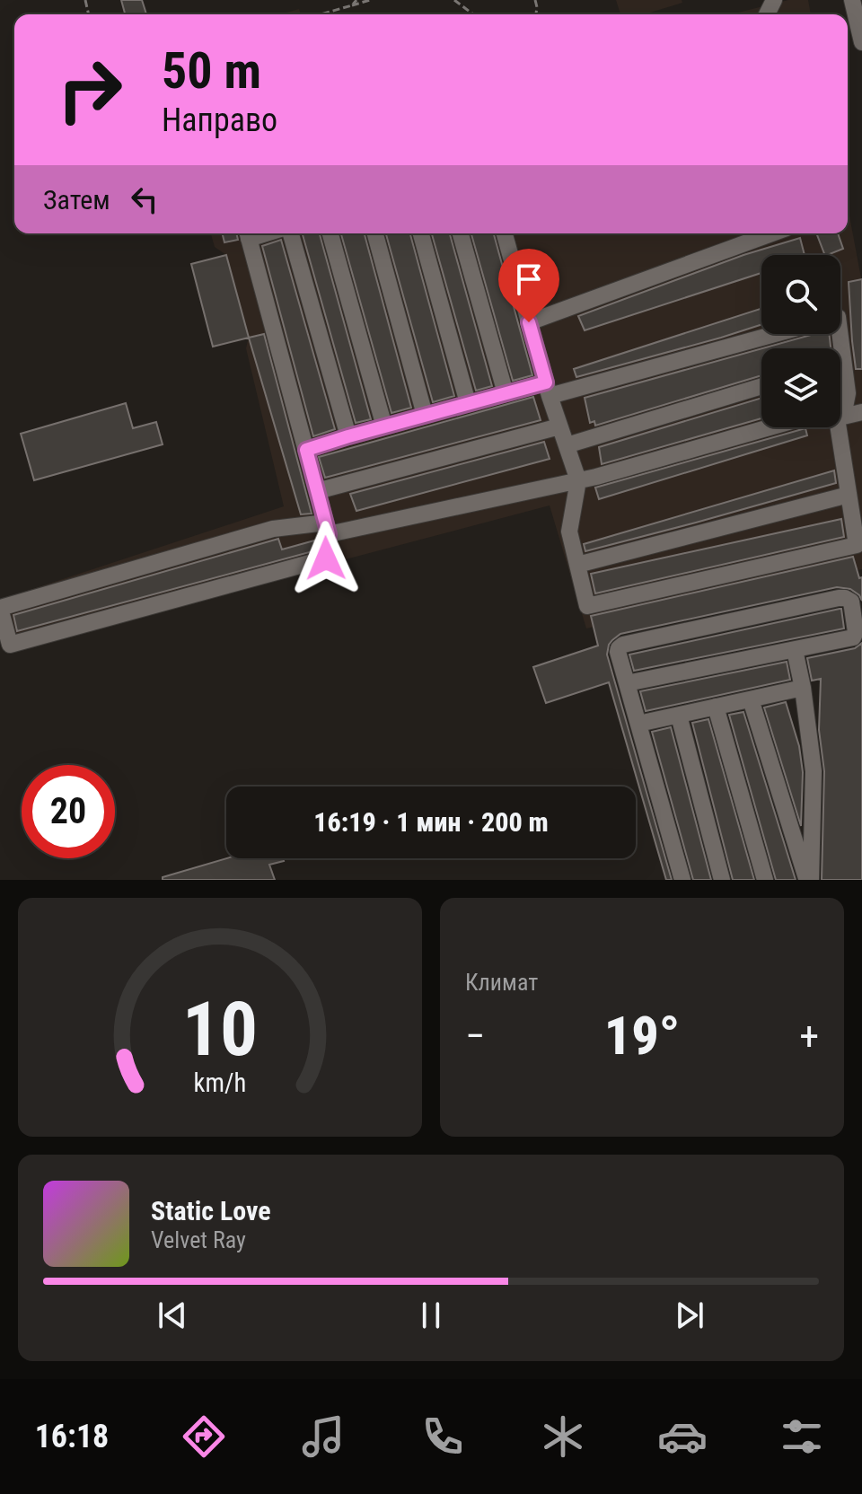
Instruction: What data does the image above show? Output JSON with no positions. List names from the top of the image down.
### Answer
{
  "page": {
    "turn": ["50 m", "Направо"],
    "then": "Затем",
    "limit": "20",
    "trip": "16:19 · 1 мин · 200 m",
    "tile": "Климат",
    "heat": ["−", "19°", "+"],
    "song": ["Static Love", "Velvet Ray"],
    "tabs": "16:18",
    "gauge": ["10", "km/h"]
  }
}
